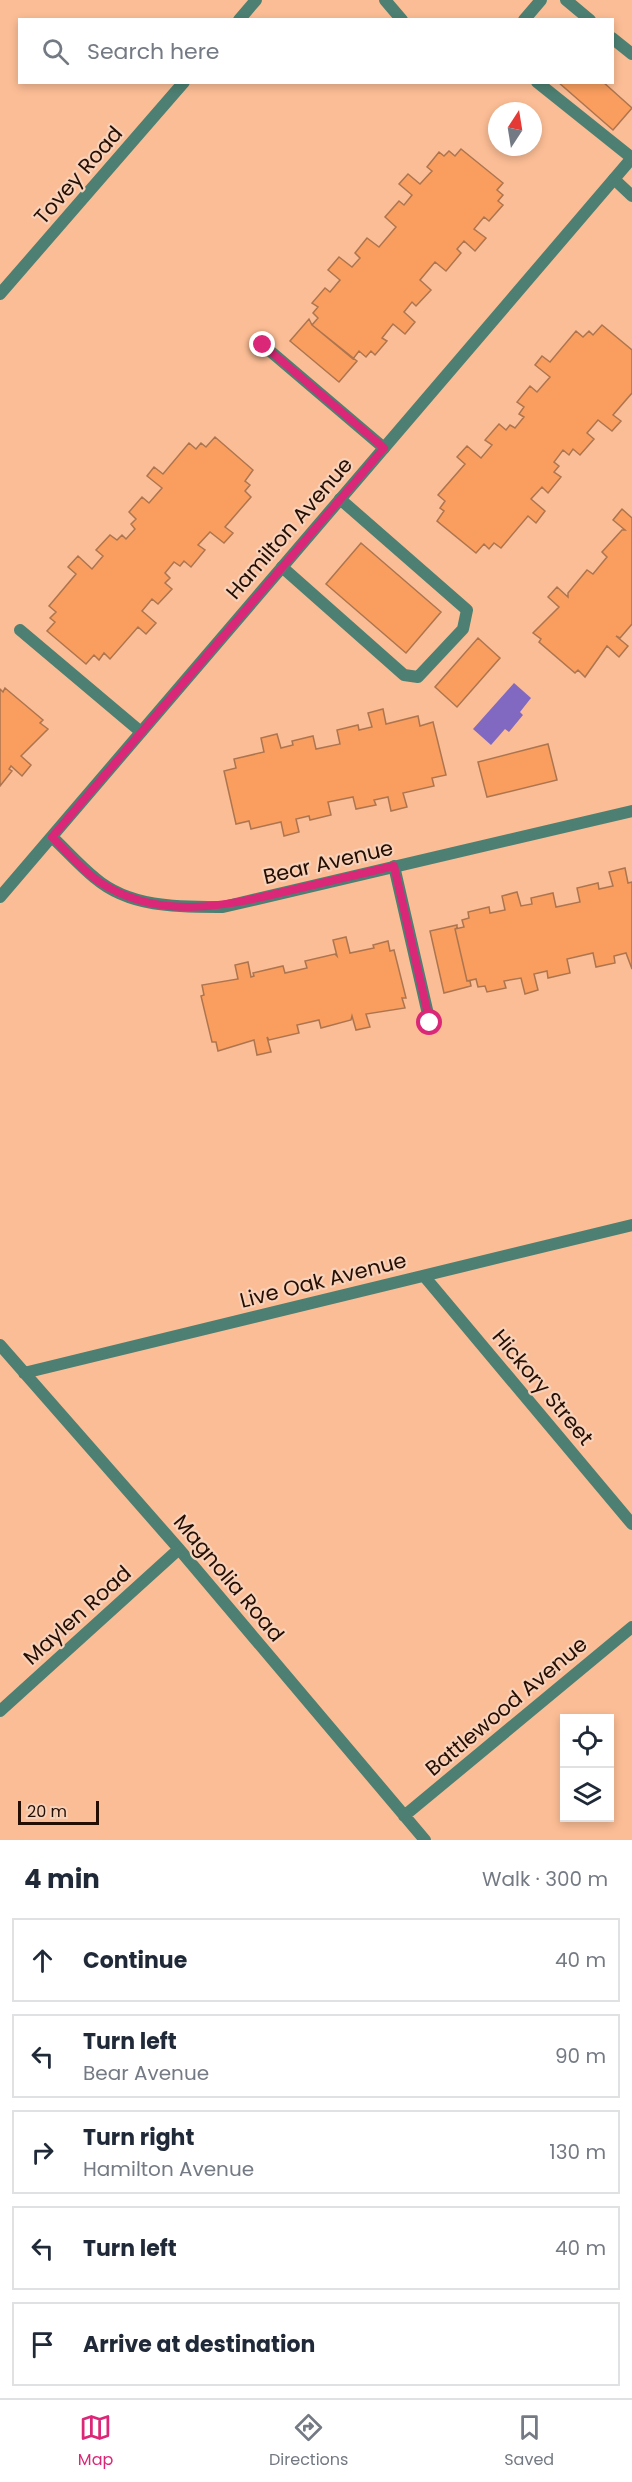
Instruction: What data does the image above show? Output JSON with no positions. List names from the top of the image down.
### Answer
{
  "streets": {
    "street": [
      "Tovey Road",
      "Hamilton Avenue",
      "Bear Avenue",
      "Live Oak Avenue",
      "Hickory Street",
      "Magnolia Road",
      "Maylen Road",
      "Battlewood Avenue"
    ]
  },
  "crossings": [
    ["Hamilton Avenue", "Bear Avenue"],
    ["Live Oak Avenue", "Hickory Street"],
    ["Live Oak Avenue", "Magnolia Road"],
    ["Magnolia Road", "Maylen Road"],
    ["Magnolia Road", "Battlewood Avenue"]
  ],
  "scale_bar": "20 m",
  "north": "top",
  "page": {
    "search": "Search here",
    "scale": "20 m",
    "heading": ["4 min", "Walk · 300 m"],
    "list": [
      ["Continue", "40 m"],
      ["Turn left", "Bear Avenue", "90 m"],
      ["Turn right", "Hamilton Avenue", "130 m"],
      ["Turn left", "40 m"],
      "Arrive at destination"
    ],
    "nav": ["Map", "Directions", "Saved"]
  }
}
